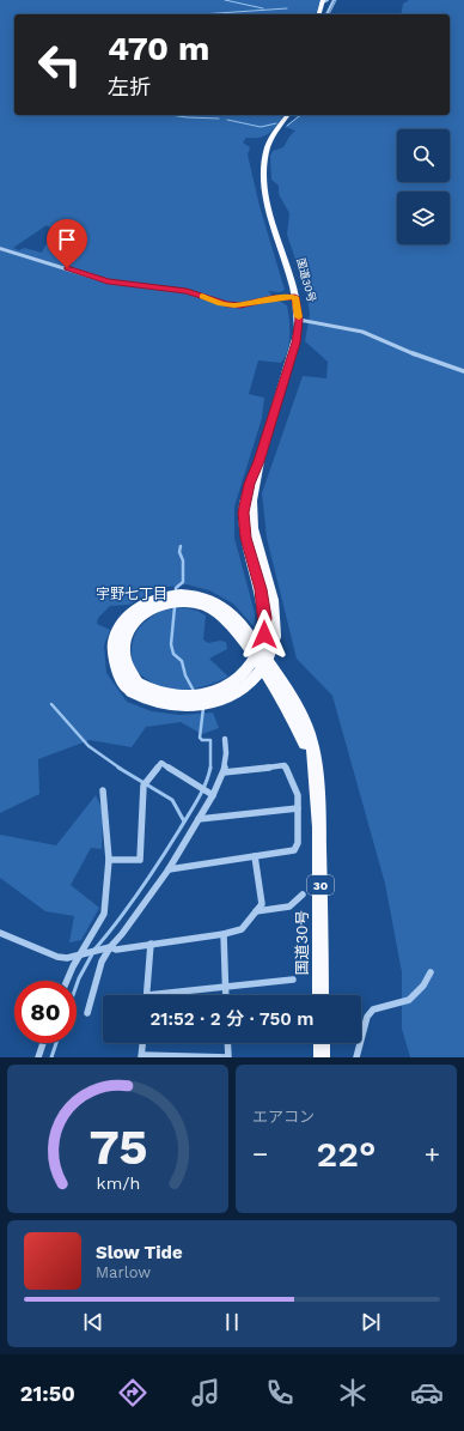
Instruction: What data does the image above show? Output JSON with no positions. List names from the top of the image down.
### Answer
{
  "streets": {
    "highway": ["国道30号", "30"]
  },
  "districts": ["宇野七丁目"],
  "page": {
    "turn": ["470 m", "左折"],
    "limit": "80",
    "trip": "21:52 · 2 分 · 750 m",
    "tile": "エアコン",
    "heat": ["−", "22°", "+"],
    "song": ["Slow Tide", "Marlow"],
    "tabs": "21:50",
    "gauge": ["75", "km/h"]
  }
}
